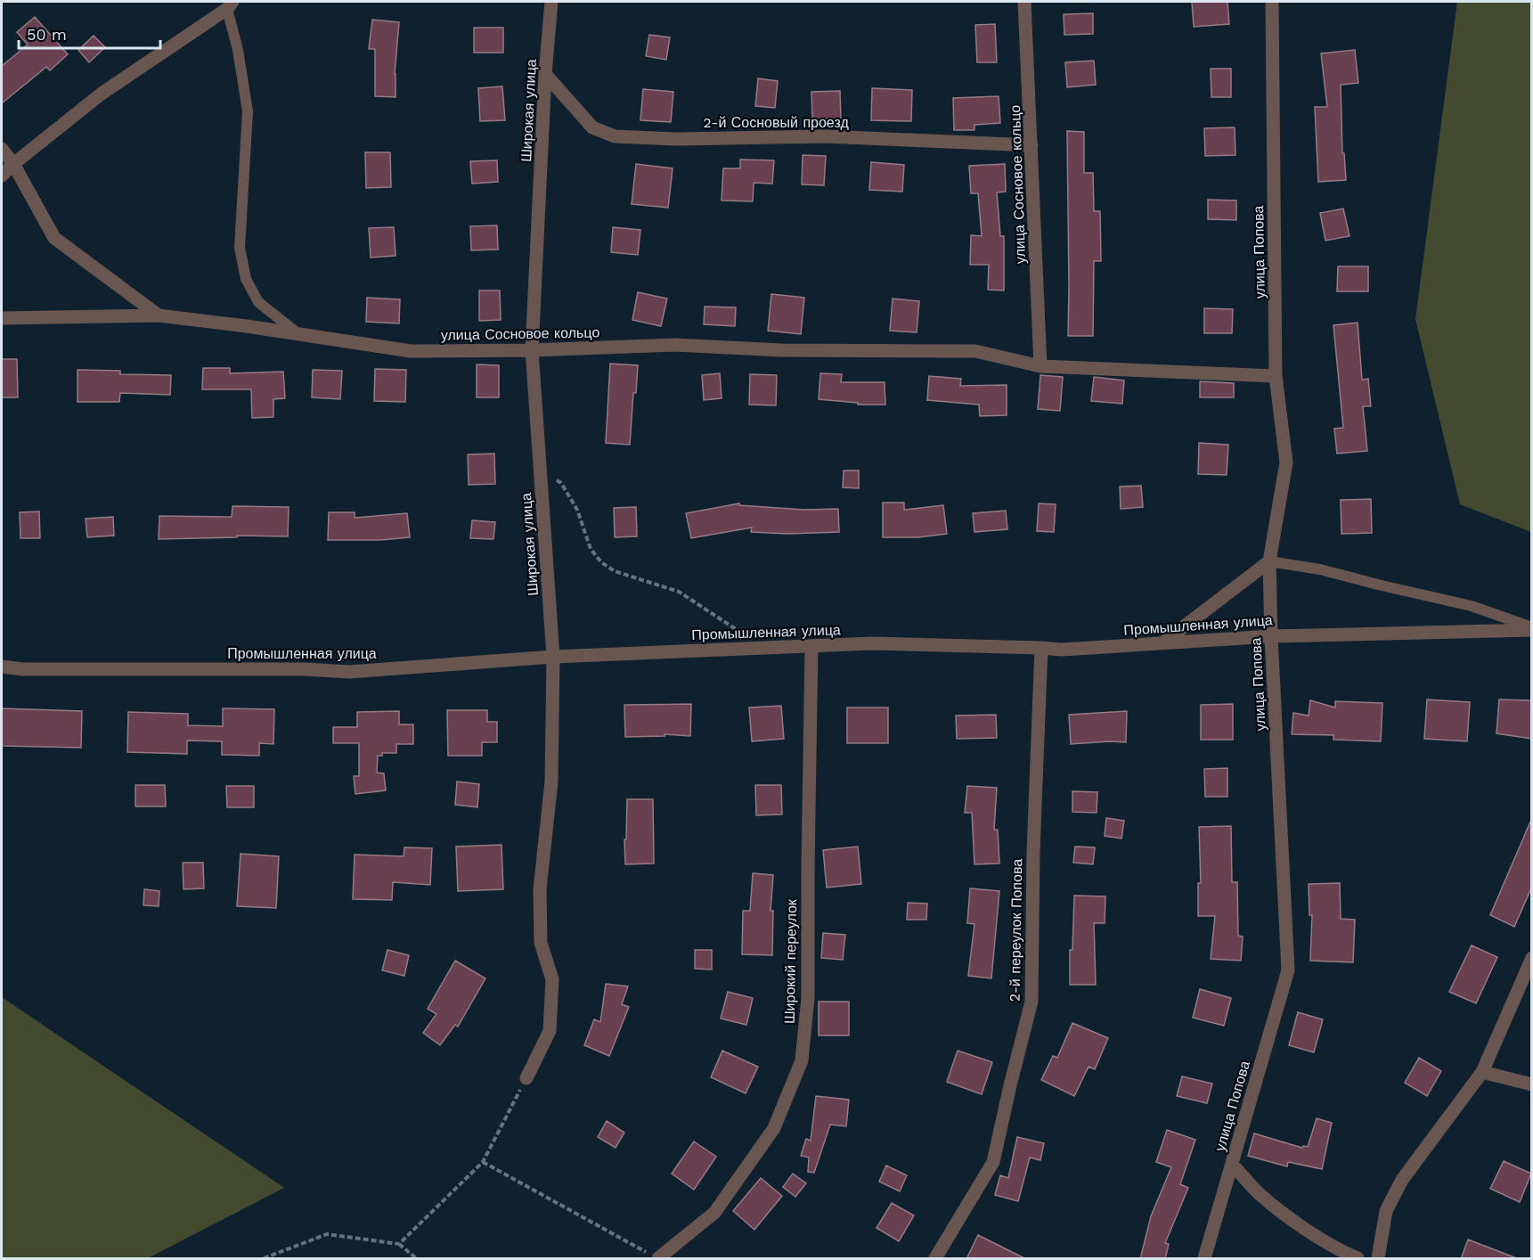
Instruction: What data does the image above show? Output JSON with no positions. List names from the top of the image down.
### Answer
{
  "streets": {
    "street": [
      "Широкая улица",
      "2-й Сосновый проезд",
      "улица Сосновое кольцо",
      "улица Попова",
      "Промышленная улица",
      "2-й переулок Попова",
      "Широкий переулок"
    ]
  },
  "crossings": [
    ["Широкая улица", "2-й Сосновый проезд"],
    ["Широкая улица", "улица Сосновое кольцо"],
    ["Широкая улица", "Промышленная улица"],
    ["2-й Сосновый проезд", "улица Сосновое кольцо"],
    ["улица Сосновое кольцо", "улица Попова"],
    ["улица Попова", "Промышленная улица"],
    ["Промышленная улица", "2-й переулок Попова"],
    ["Промышленная улица", "Широкий переулок"]
  ],
  "scale_bar": "50 m"
}
